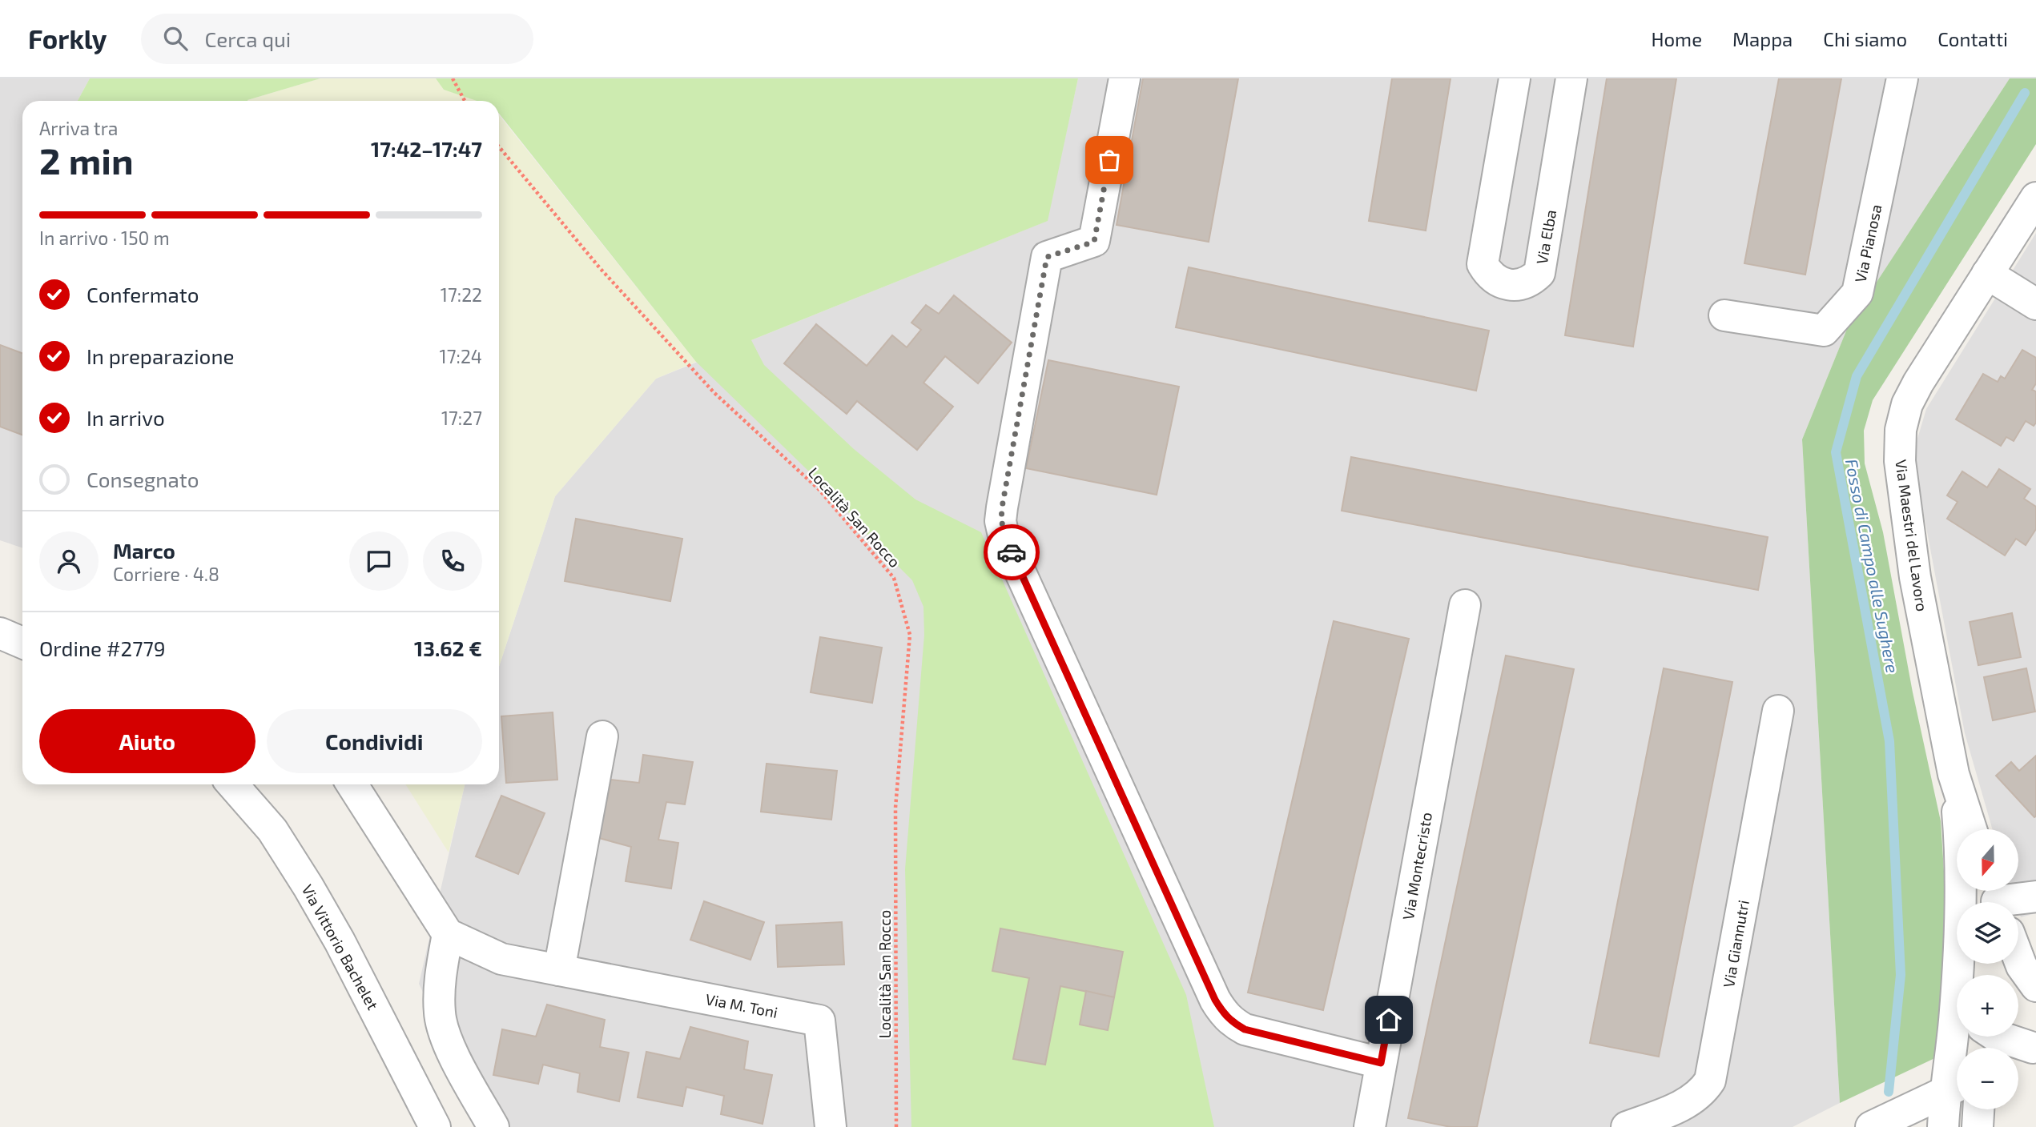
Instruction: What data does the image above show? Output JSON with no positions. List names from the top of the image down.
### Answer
{
  "streets": {
    "street": [
      "Via Elba",
      "Via Pianosa",
      "Via Maestri del Lavoro",
      "Via Montecristo",
      "Via Giannutri",
      "Via Vittorio Bachelet",
      "Via M. Toni"
    ],
    "path": ["Località San Rocco"]
  },
  "water": ["Fosso di Campo alle Sughere"],
  "north": "bottom",
  "page": {
    "header": "Forkly",
    "search": "Cerca qui",
    "nav": [
      "Home",
      "Mappa",
      "Chi siamo",
      "Contatti"
    ],
    "heading": ["2 min", "Arriva tra", "17:42–17:47"],
    "panel": [
      "Marco",
      "Corriere · 4.8",
      "Ordine #2779",
      "13.62 €"
    ],
    "bar": "In arrivo · 150 m",
    "list": [
      ["Confermato", "17:22"],
      ["In preparazione", "17:24"],
      ["In arrivo", "17:27"],
      "Consegnato"
    ],
    "buttons": ["Aiuto", "Condividi"],
    "map_buttons": ["+", "−"]
  }
}
